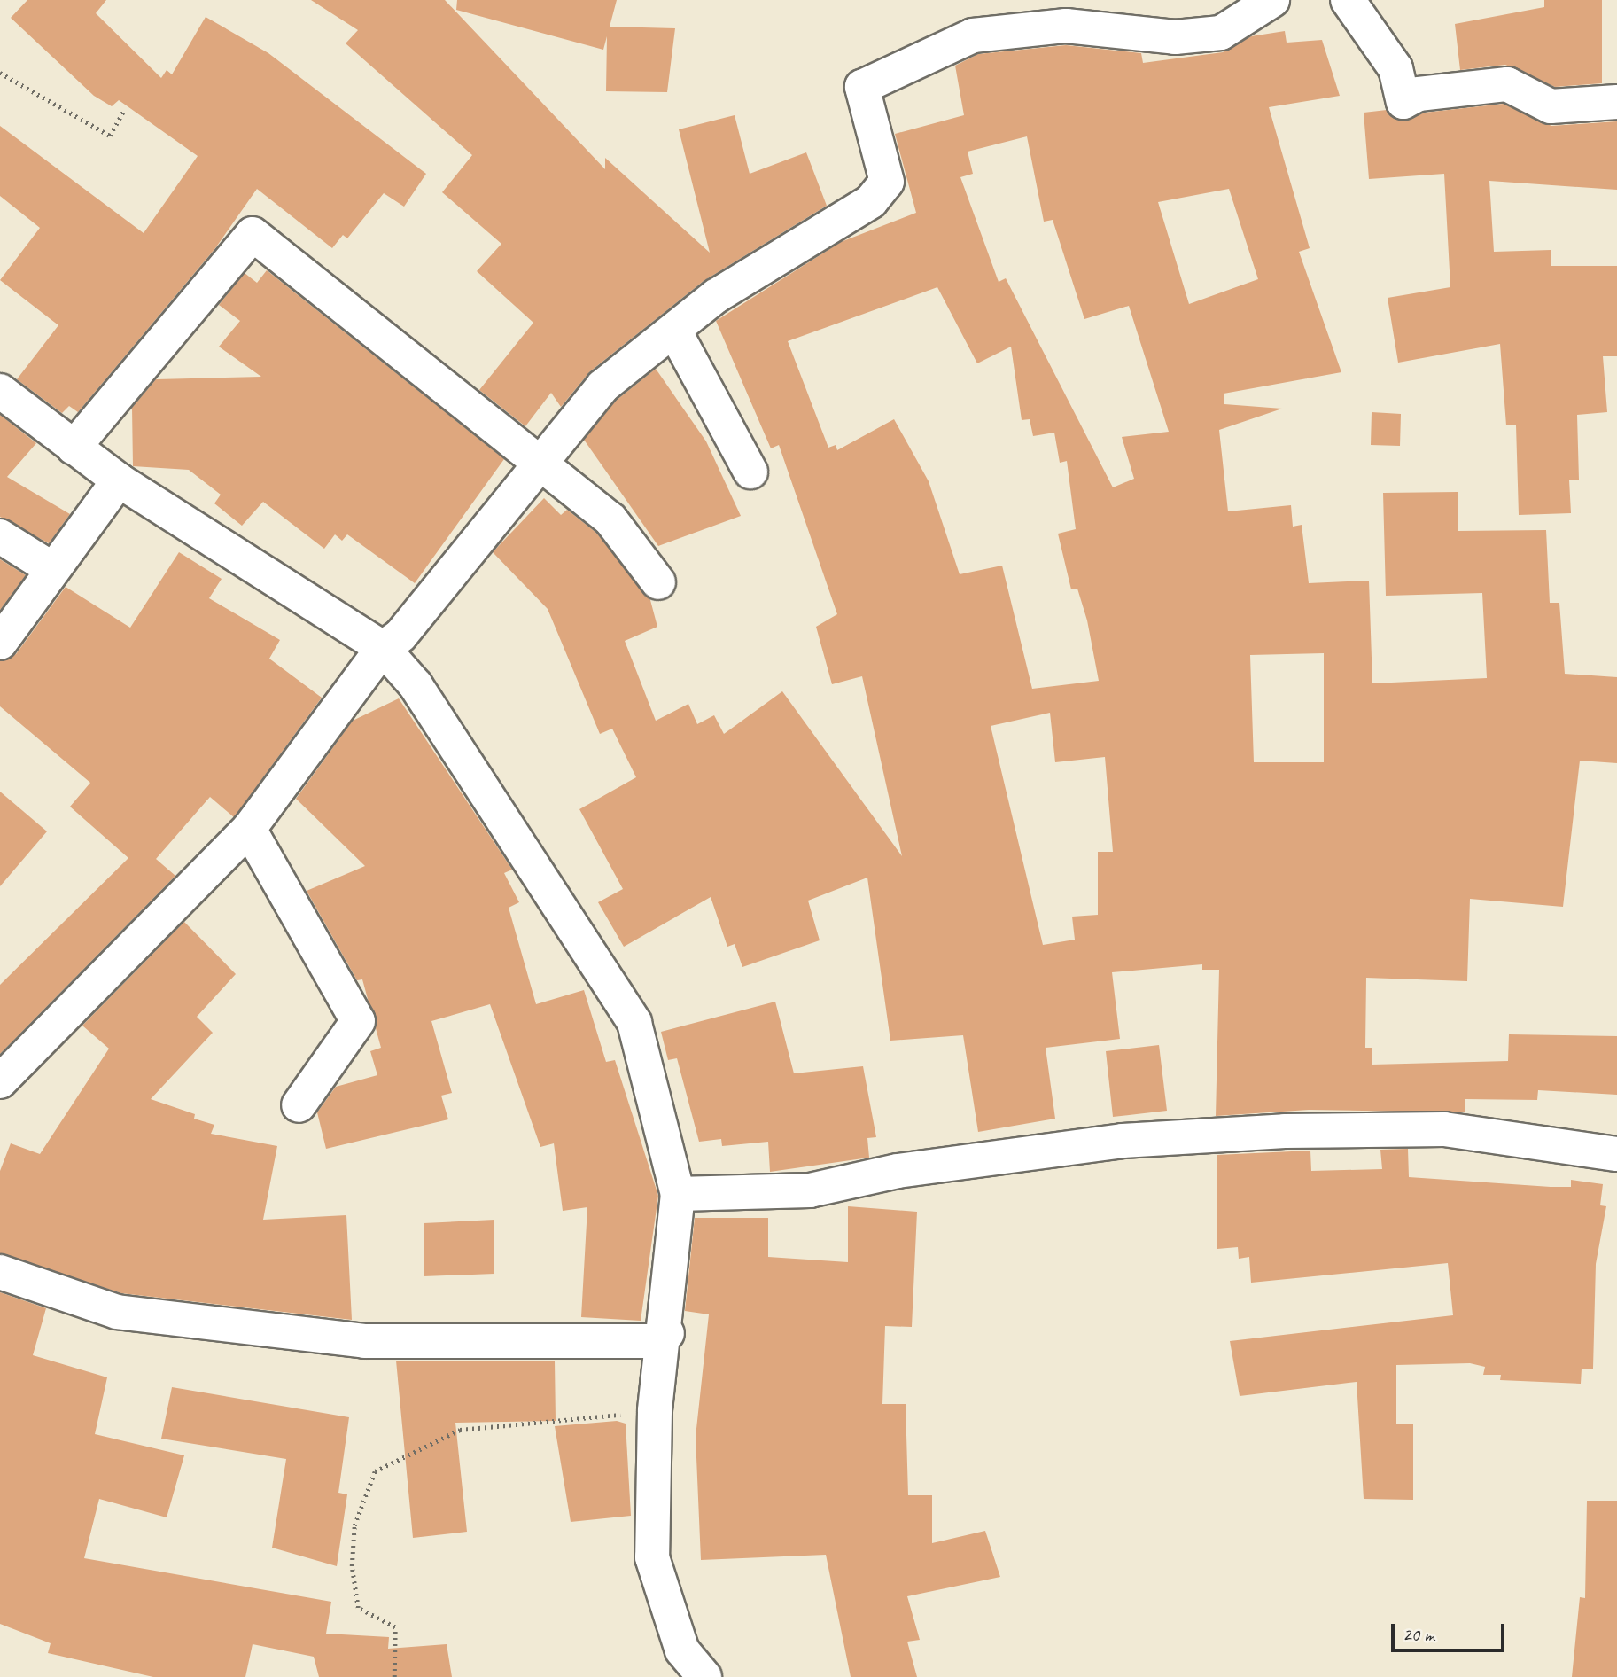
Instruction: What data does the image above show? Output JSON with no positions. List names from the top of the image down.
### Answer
{
  "scale_bar": "20 m"
}
